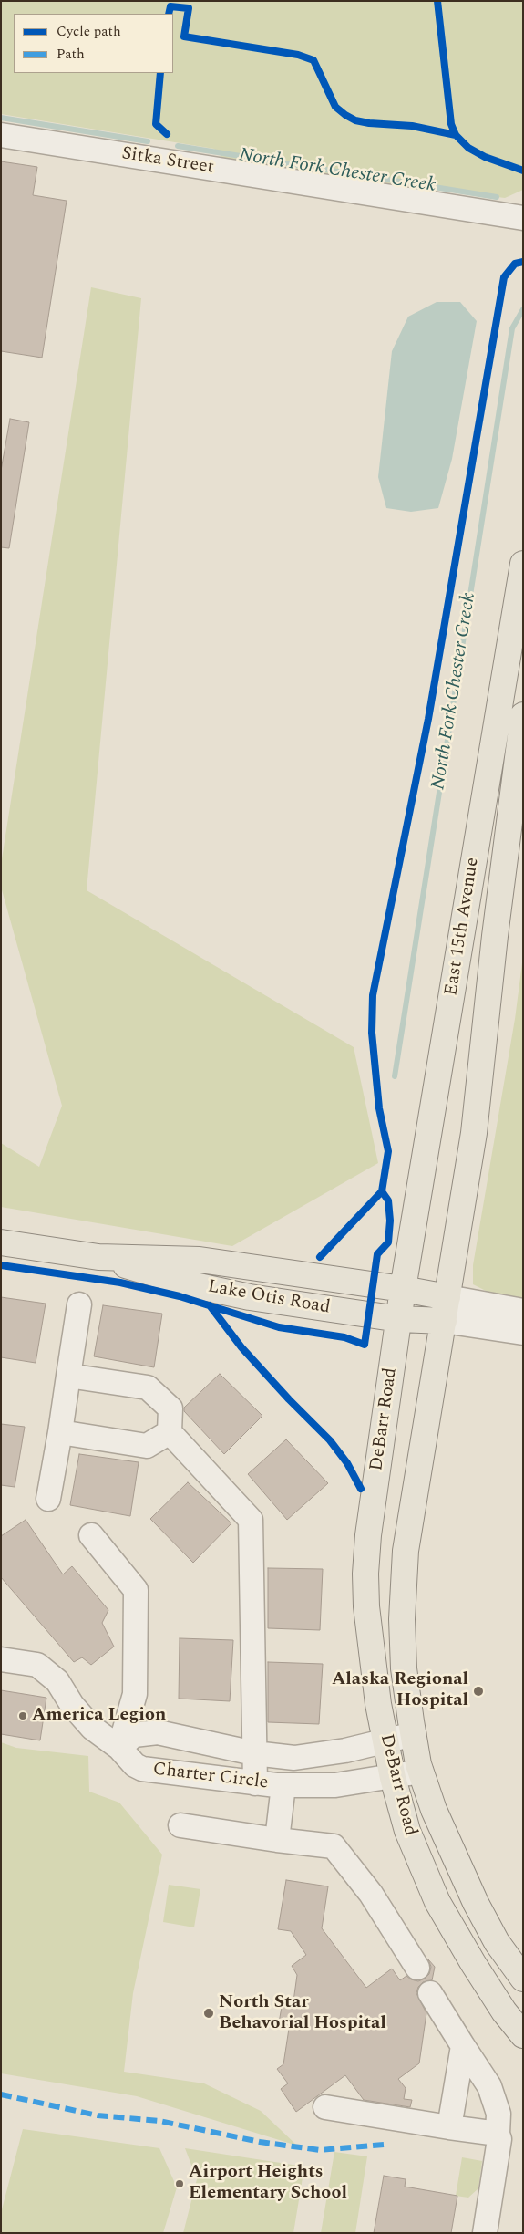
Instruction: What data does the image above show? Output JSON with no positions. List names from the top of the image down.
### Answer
{
  "streets": {
    "main road": ["East 15th Avenue", "Lake Otis Road", "DeBarr Road"],
    "street": ["Sitka Street", "Charter Circle"]
  },
  "crossings": [
    ["East 15th Avenue", "Lake Otis Road"],
    ["East 15th Avenue", "DeBarr Road"],
    ["Lake Otis Road", "DeBarr Road"],
    ["DeBarr Road", "Charter Circle"]
  ],
  "water": ["North Fork Chester Creek"],
  "places": [
    "Alaska Regional Hospital",
    "America Legion",
    "North Star Behavorial Hospital",
    "Airport Heights Elementary School"
  ],
  "legend": ["Cycle path", "Path"]
}
